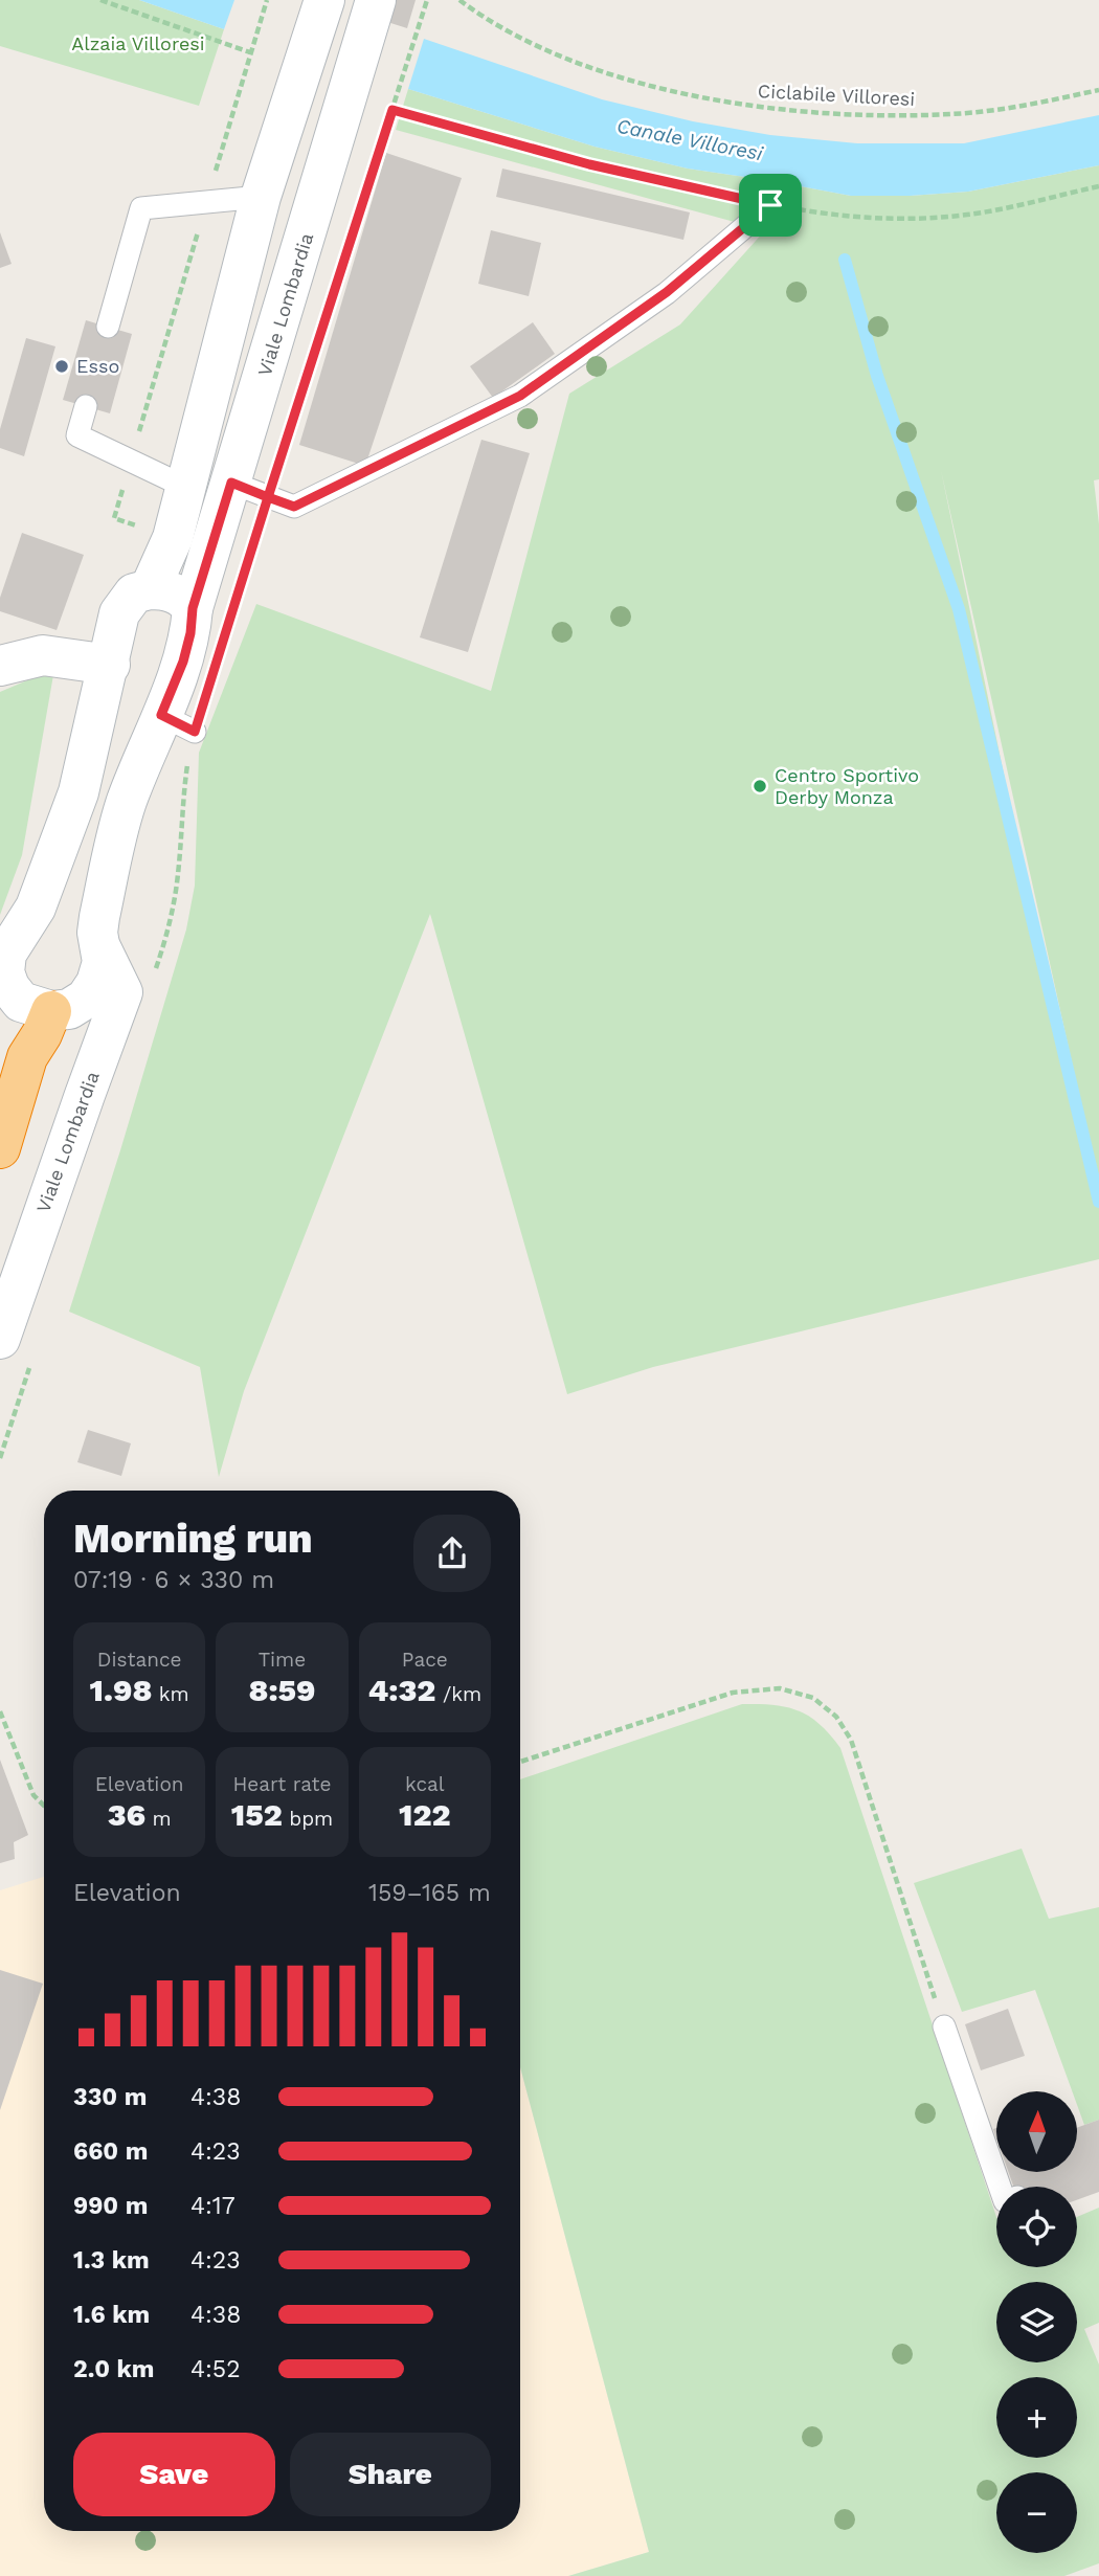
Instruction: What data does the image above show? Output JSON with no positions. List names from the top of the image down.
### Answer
{
  "streets": {
    "main road": ["Viale Lombardia"],
    "path": ["Ciclabile Villoresi"]
  },
  "water": ["Canale Villoresi"],
  "parks": ["Alzaia Villoresi"],
  "places": ["Esso", "Centro Sportivo Derby Monza"],
  "north": "top",
  "page": {
    "heading": ["Morning run", "07:19 · 6 × 330 m"],
    "stats": [
      ["Distance", "1.98 km"],
      ["Time", "8:59"],
      ["Pace", "4:32 /km"],
      ["Elevation", "36 m"],
      ["Heart rate", "152 bpm"],
      ["kcal", "122"]
    ],
    "chart": ["Elevation", "159–165 m"],
    "list": [
      {
        "name": "330 m",
        "note": "4:38"
      },
      {
        "name": "660 m",
        "note": "4:23"
      },
      {
        "name": "990 m",
        "note": "4:17"
      },
      {
        "name": "1.3 km",
        "note": "4:23"
      },
      {
        "name": "1.6 km",
        "note": "4:38"
      },
      {
        "name": "2.0 km",
        "note": "4:52"
      }
    ],
    "map_buttons": ["+", "−"],
    "buttons": ["Save", "Share"]
  }
}
